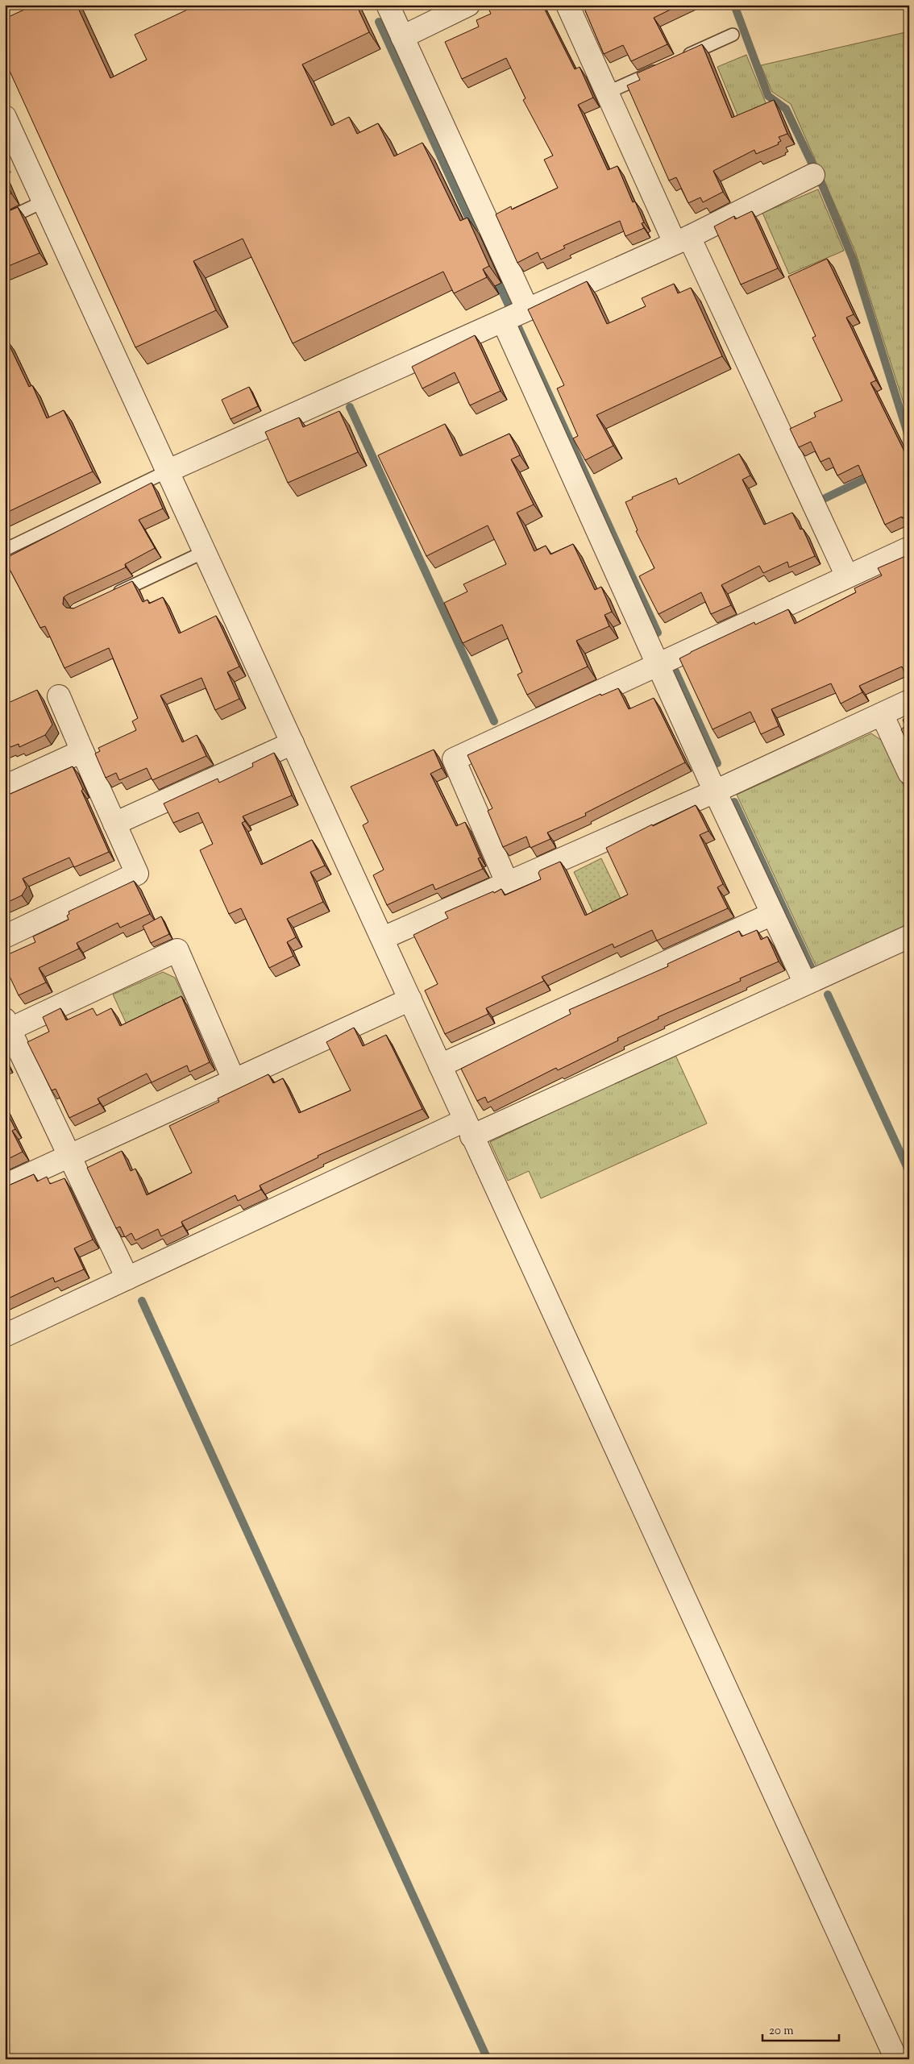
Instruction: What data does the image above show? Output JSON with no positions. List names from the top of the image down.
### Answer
{
  "scale_bar": "20 m"
}
